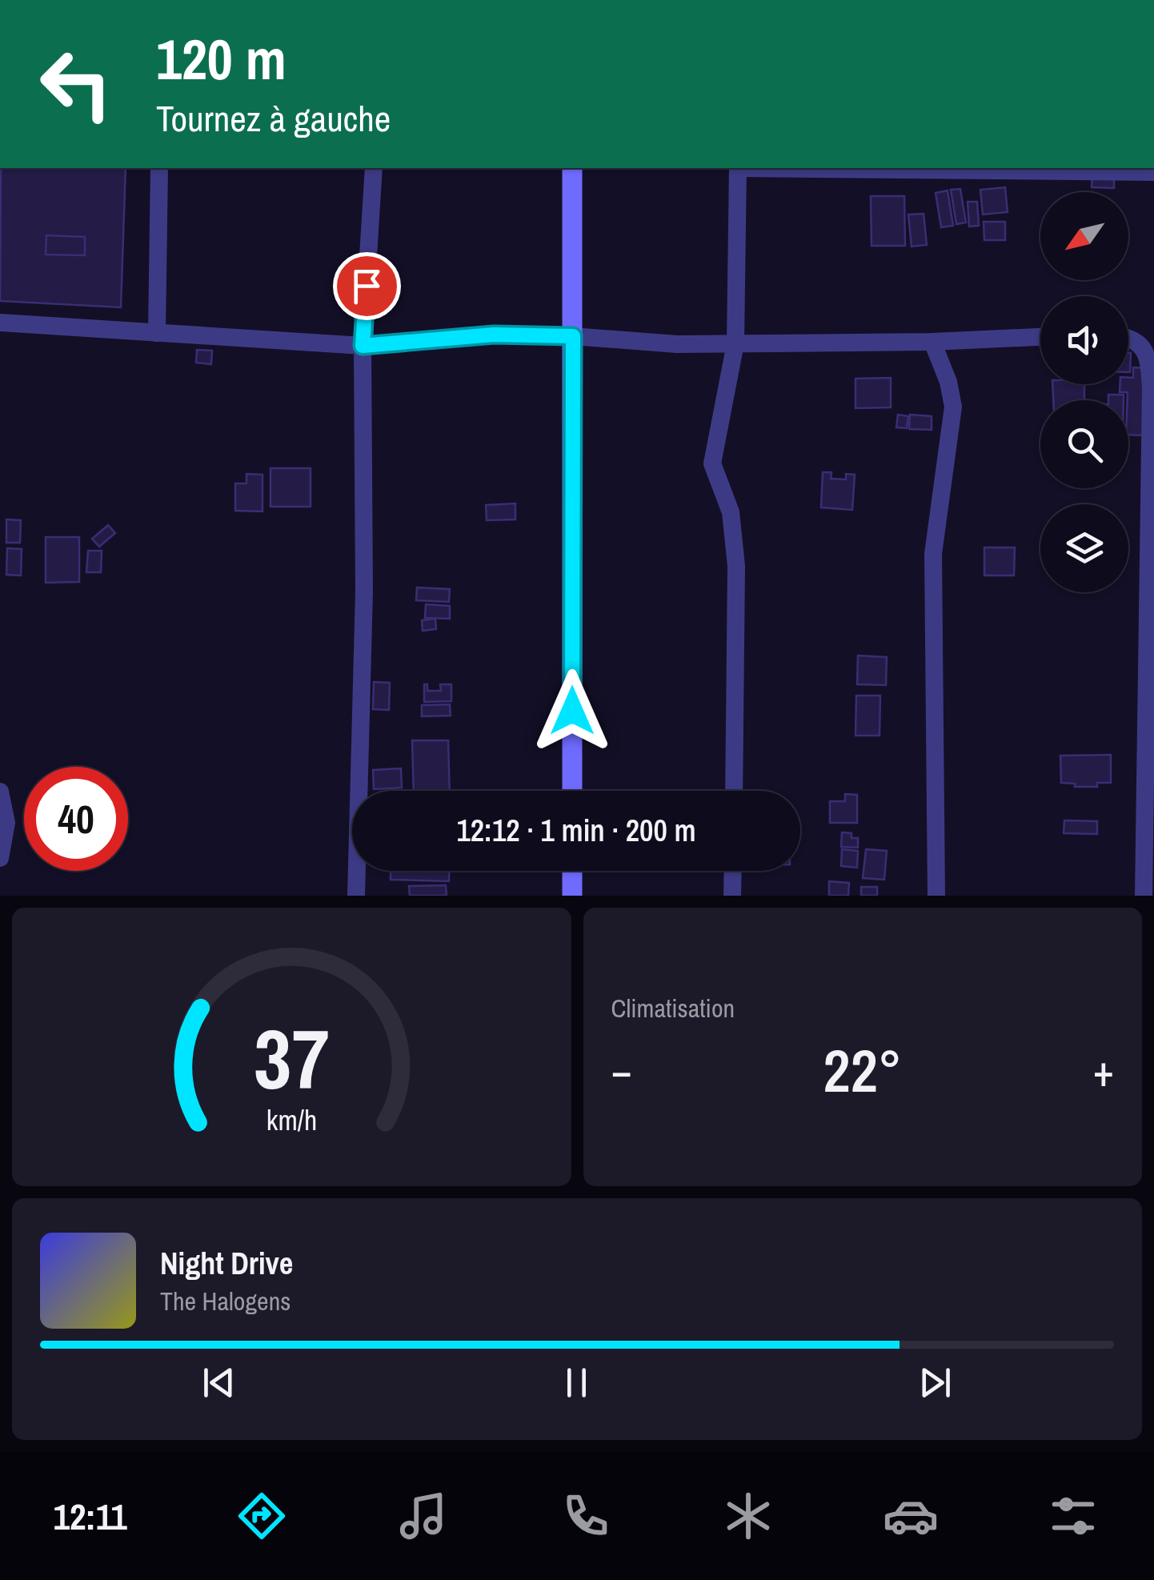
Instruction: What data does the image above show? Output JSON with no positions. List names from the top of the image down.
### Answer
{
  "north": "bottom left",
  "page": {
    "turn": ["120 m", "Tournez à gauche"],
    "limit": "40",
    "trip": "12:12 · 1 min · 200 m",
    "tile": "Climatisation",
    "heat": ["−", "22°", "+"],
    "song": ["Night Drive", "The Halogens"],
    "tabs": "12:11",
    "gauge": ["37", "km/h"]
  }
}
